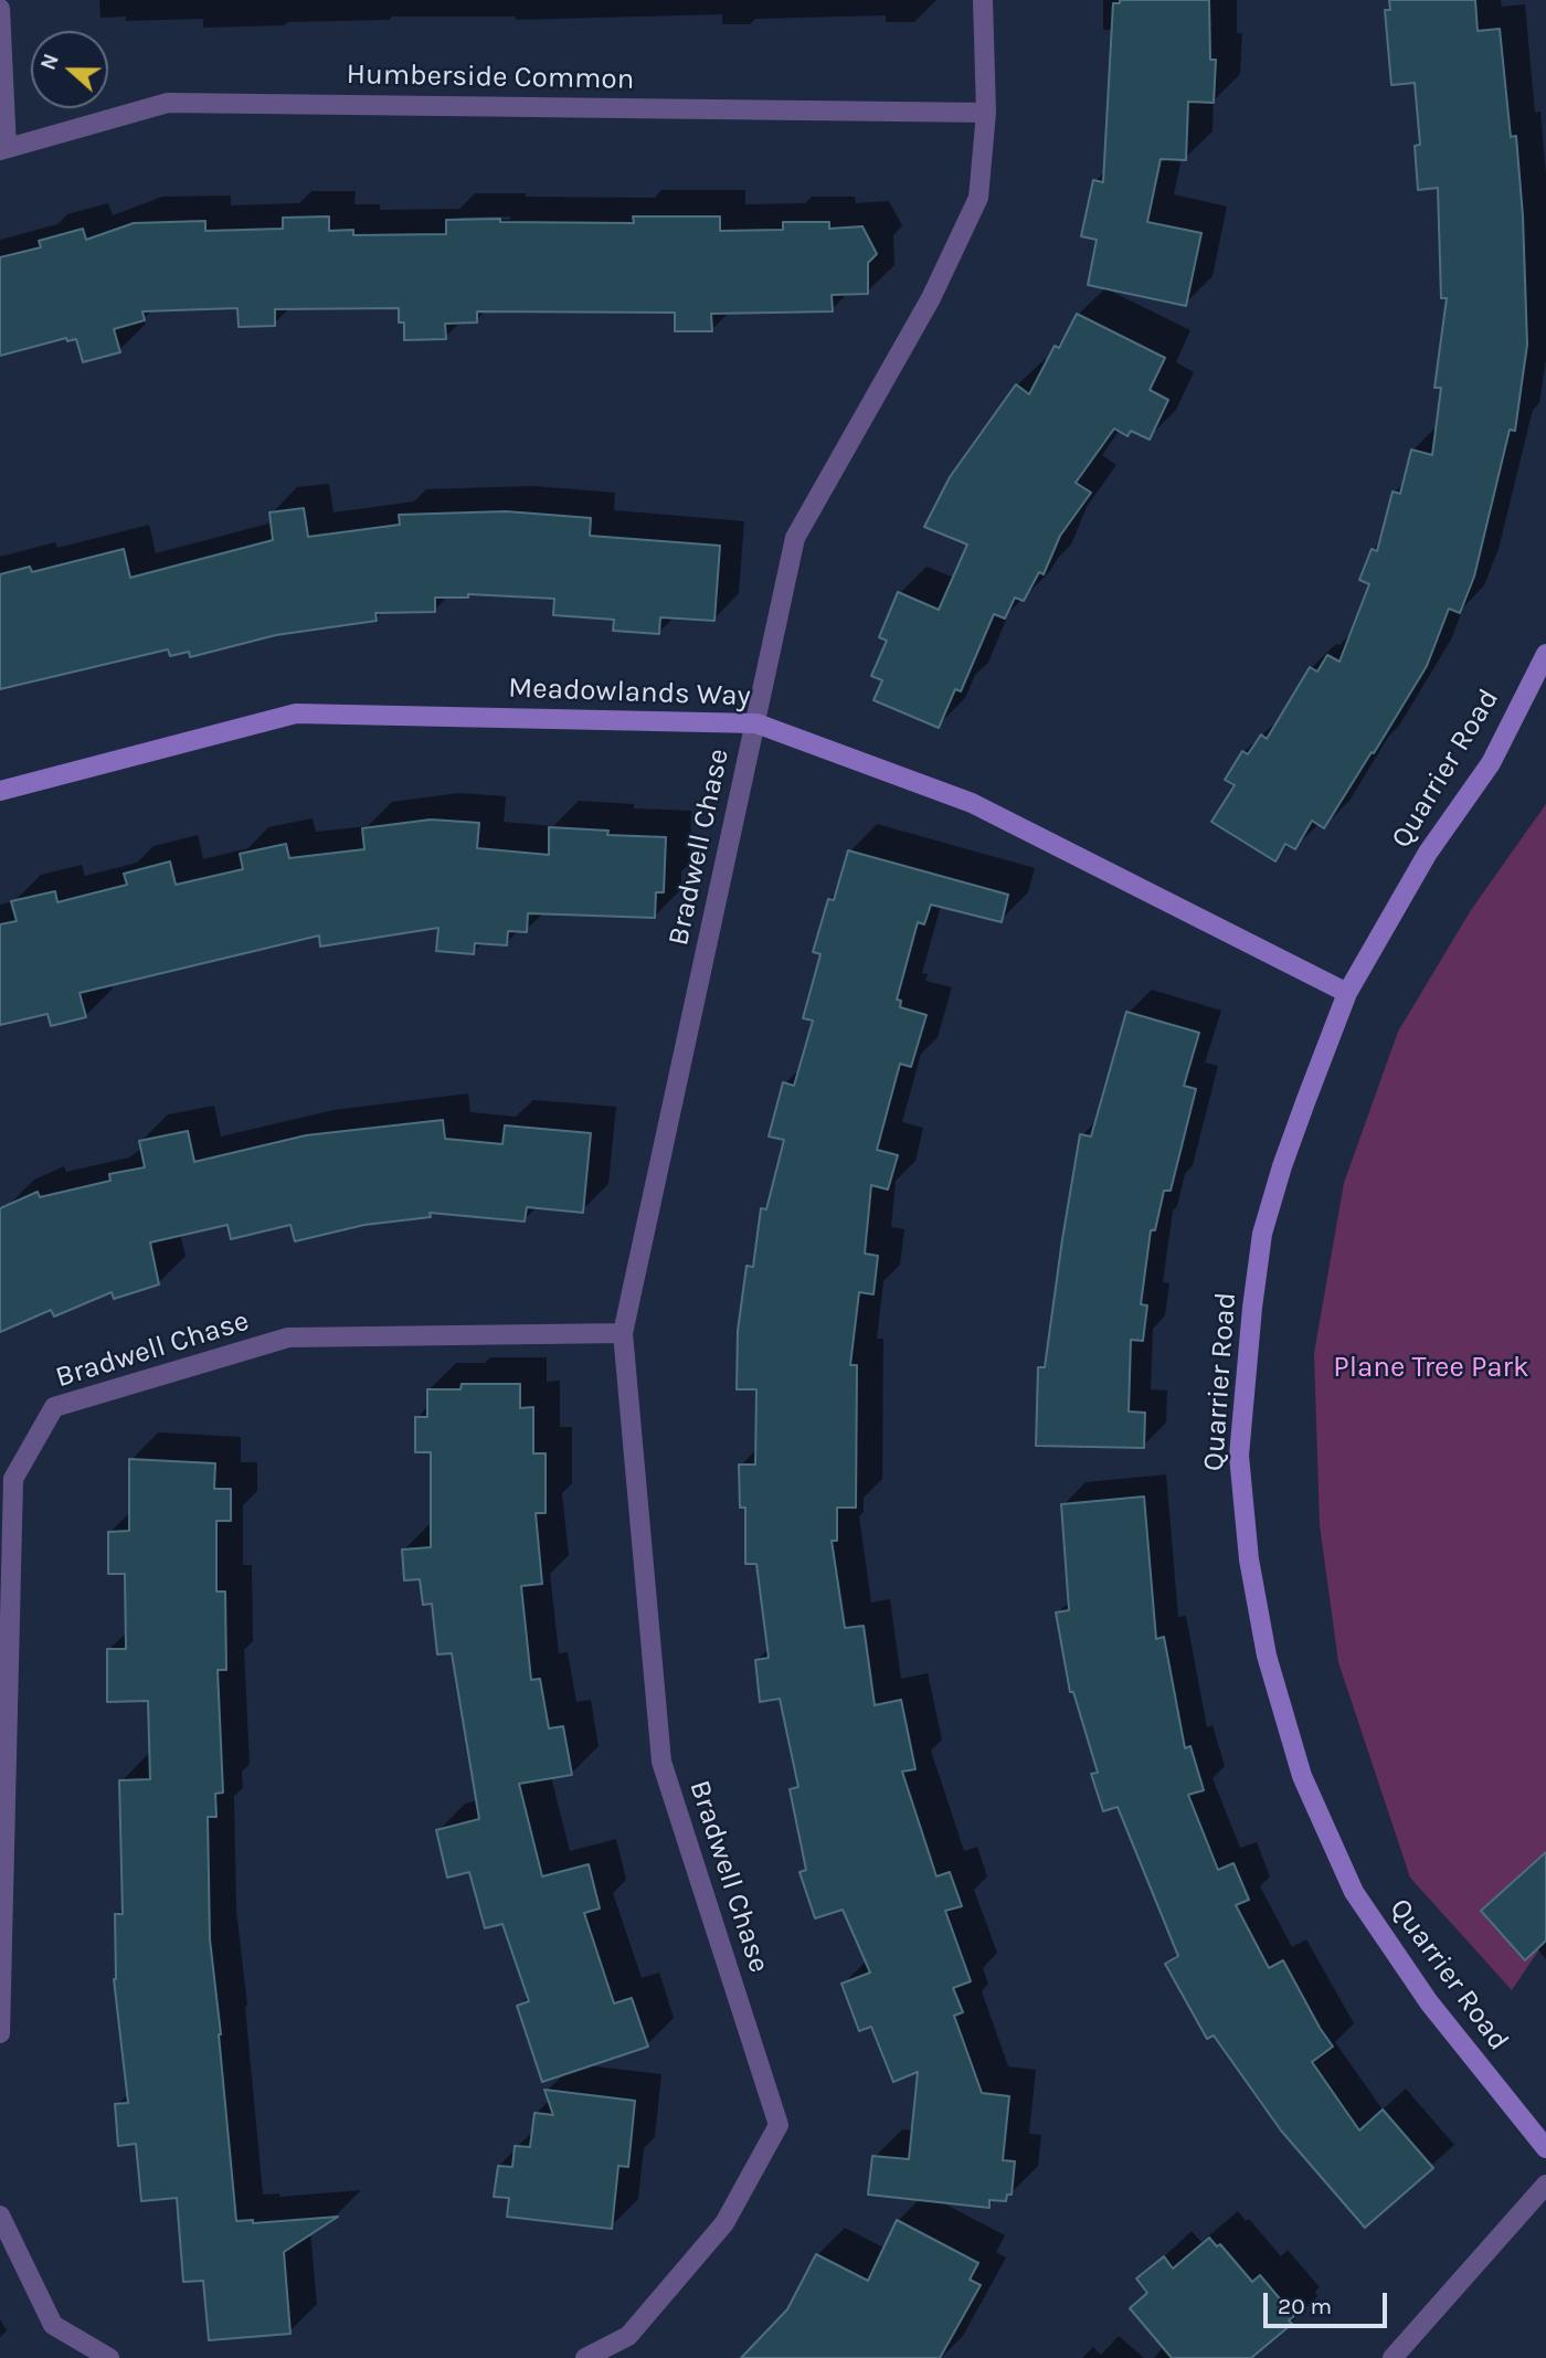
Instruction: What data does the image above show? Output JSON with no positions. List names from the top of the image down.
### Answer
{
  "streets": {
    "street": [
      "Humberside Common",
      "Meadowlands Way",
      "Quarrier Road",
      "Bradwell Chase"
    ]
  },
  "crossings": [
    ["Humberside Common", "Bradwell Chase"],
    ["Meadowlands Way", "Quarrier Road"],
    ["Meadowlands Way", "Bradwell Chase"]
  ],
  "parks": ["Plane Tree Park"],
  "scale_bar": "20 m",
  "north": "left"
}
